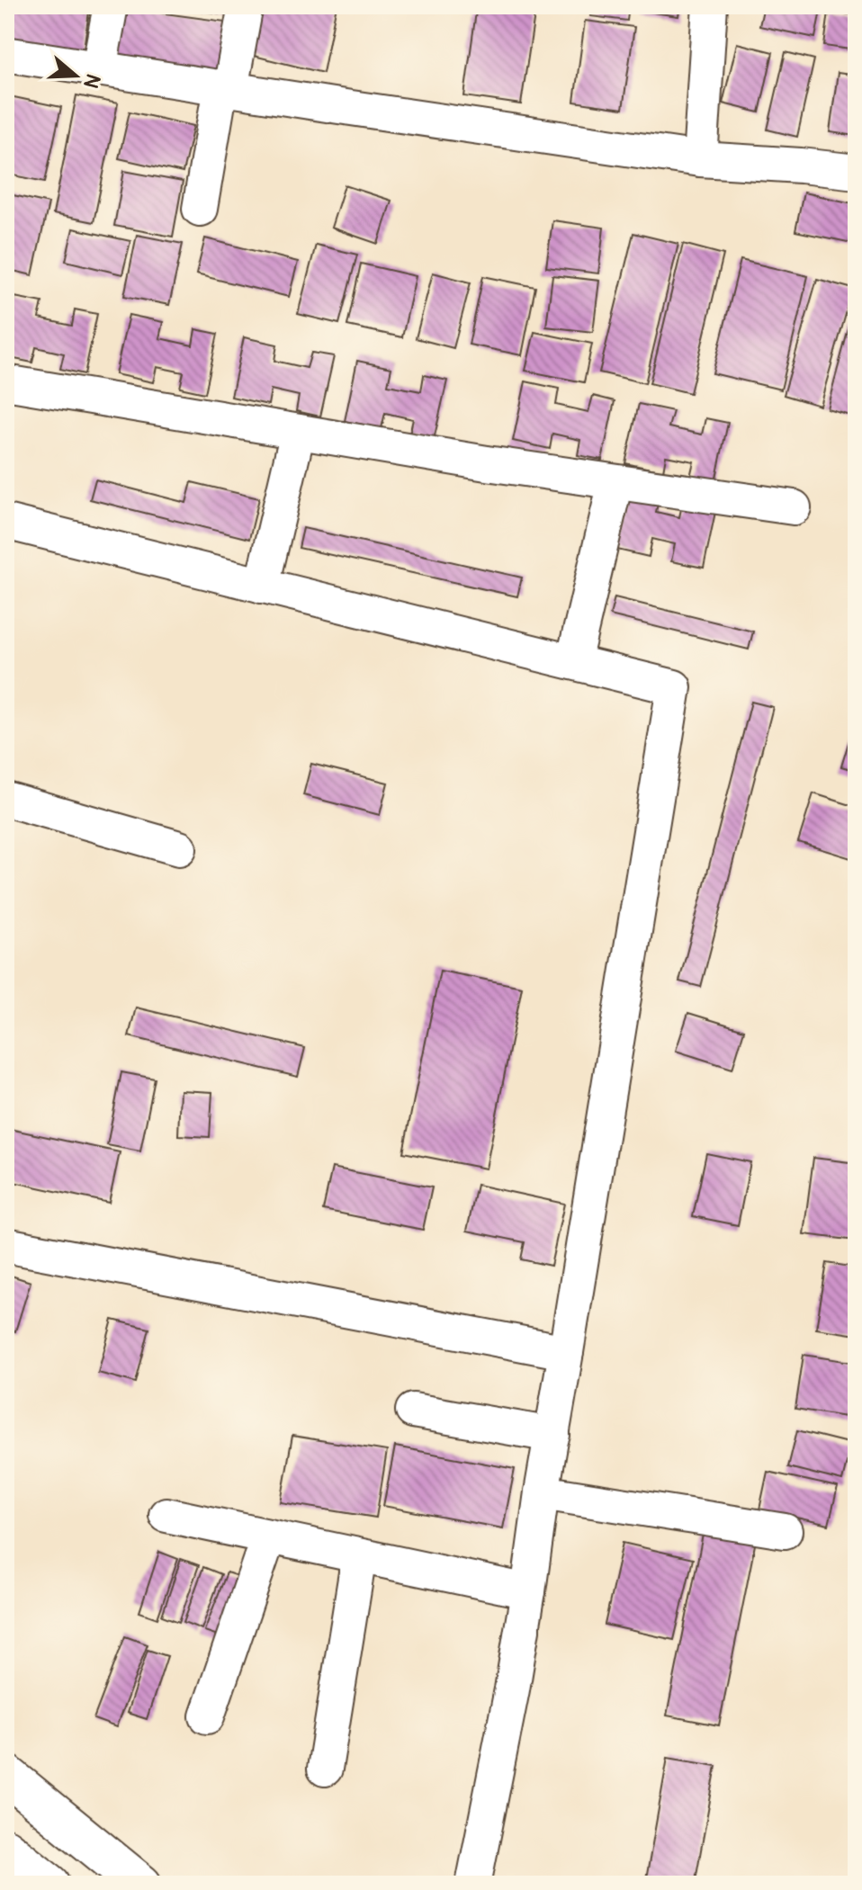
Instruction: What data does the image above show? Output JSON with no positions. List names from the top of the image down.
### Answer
{
  "north": "right"
}
